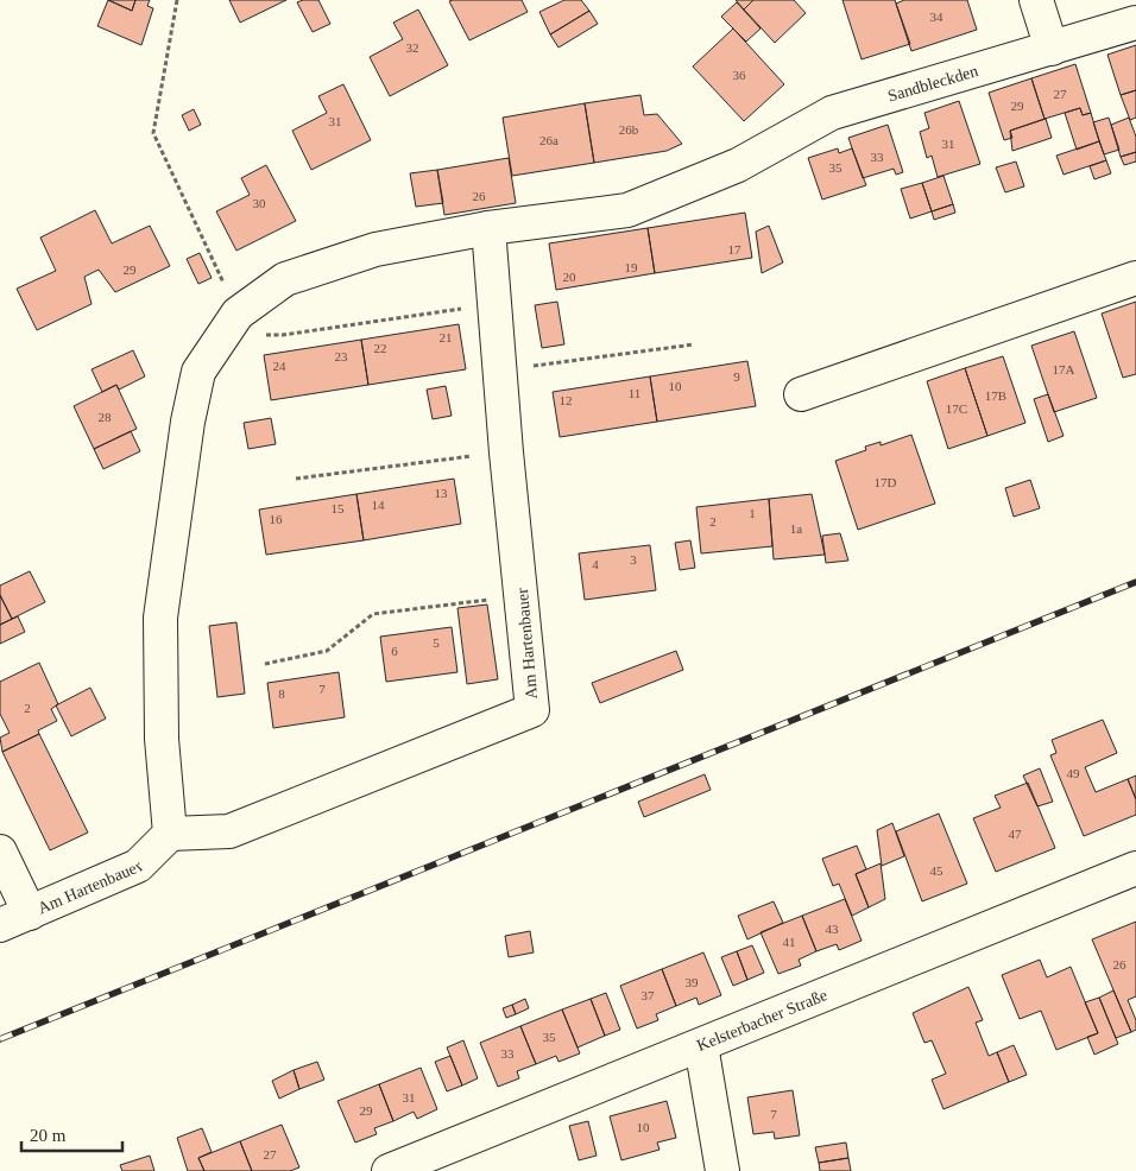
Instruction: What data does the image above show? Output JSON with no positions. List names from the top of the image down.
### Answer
{
  "streets": {
    "street": ["Sandbleckden", "Am Hartenbauer", "Kelsterbacher Straße"]
  },
  "crossings": [
    ["Sandbleckden", "Am Hartenbauer"]
  ],
  "house_numbers": [
    "34",
    "32",
    "36",
    "27",
    "29",
    "31",
    "26b",
    "26a",
    "31",
    "33",
    "35",
    "26",
    "30",
    "17",
    "19",
    "29",
    "20",
    "21",
    "22",
    "23",
    "24",
    "17A",
    "9",
    "10",
    "11",
    "17B",
    "12",
    "17C",
    "28",
    "17D",
    "13",
    "14",
    "15",
    "1",
    "16",
    "2",
    "1a",
    "3",
    "4",
    "5",
    "6",
    "7",
    "8",
    "2",
    "49",
    "47",
    "45",
    "43",
    "41",
    "26",
    "39",
    "37",
    "35",
    "33",
    "31",
    "29",
    "7",
    "10",
    "27"
  ],
  "scale_bar": "20 m"
}
